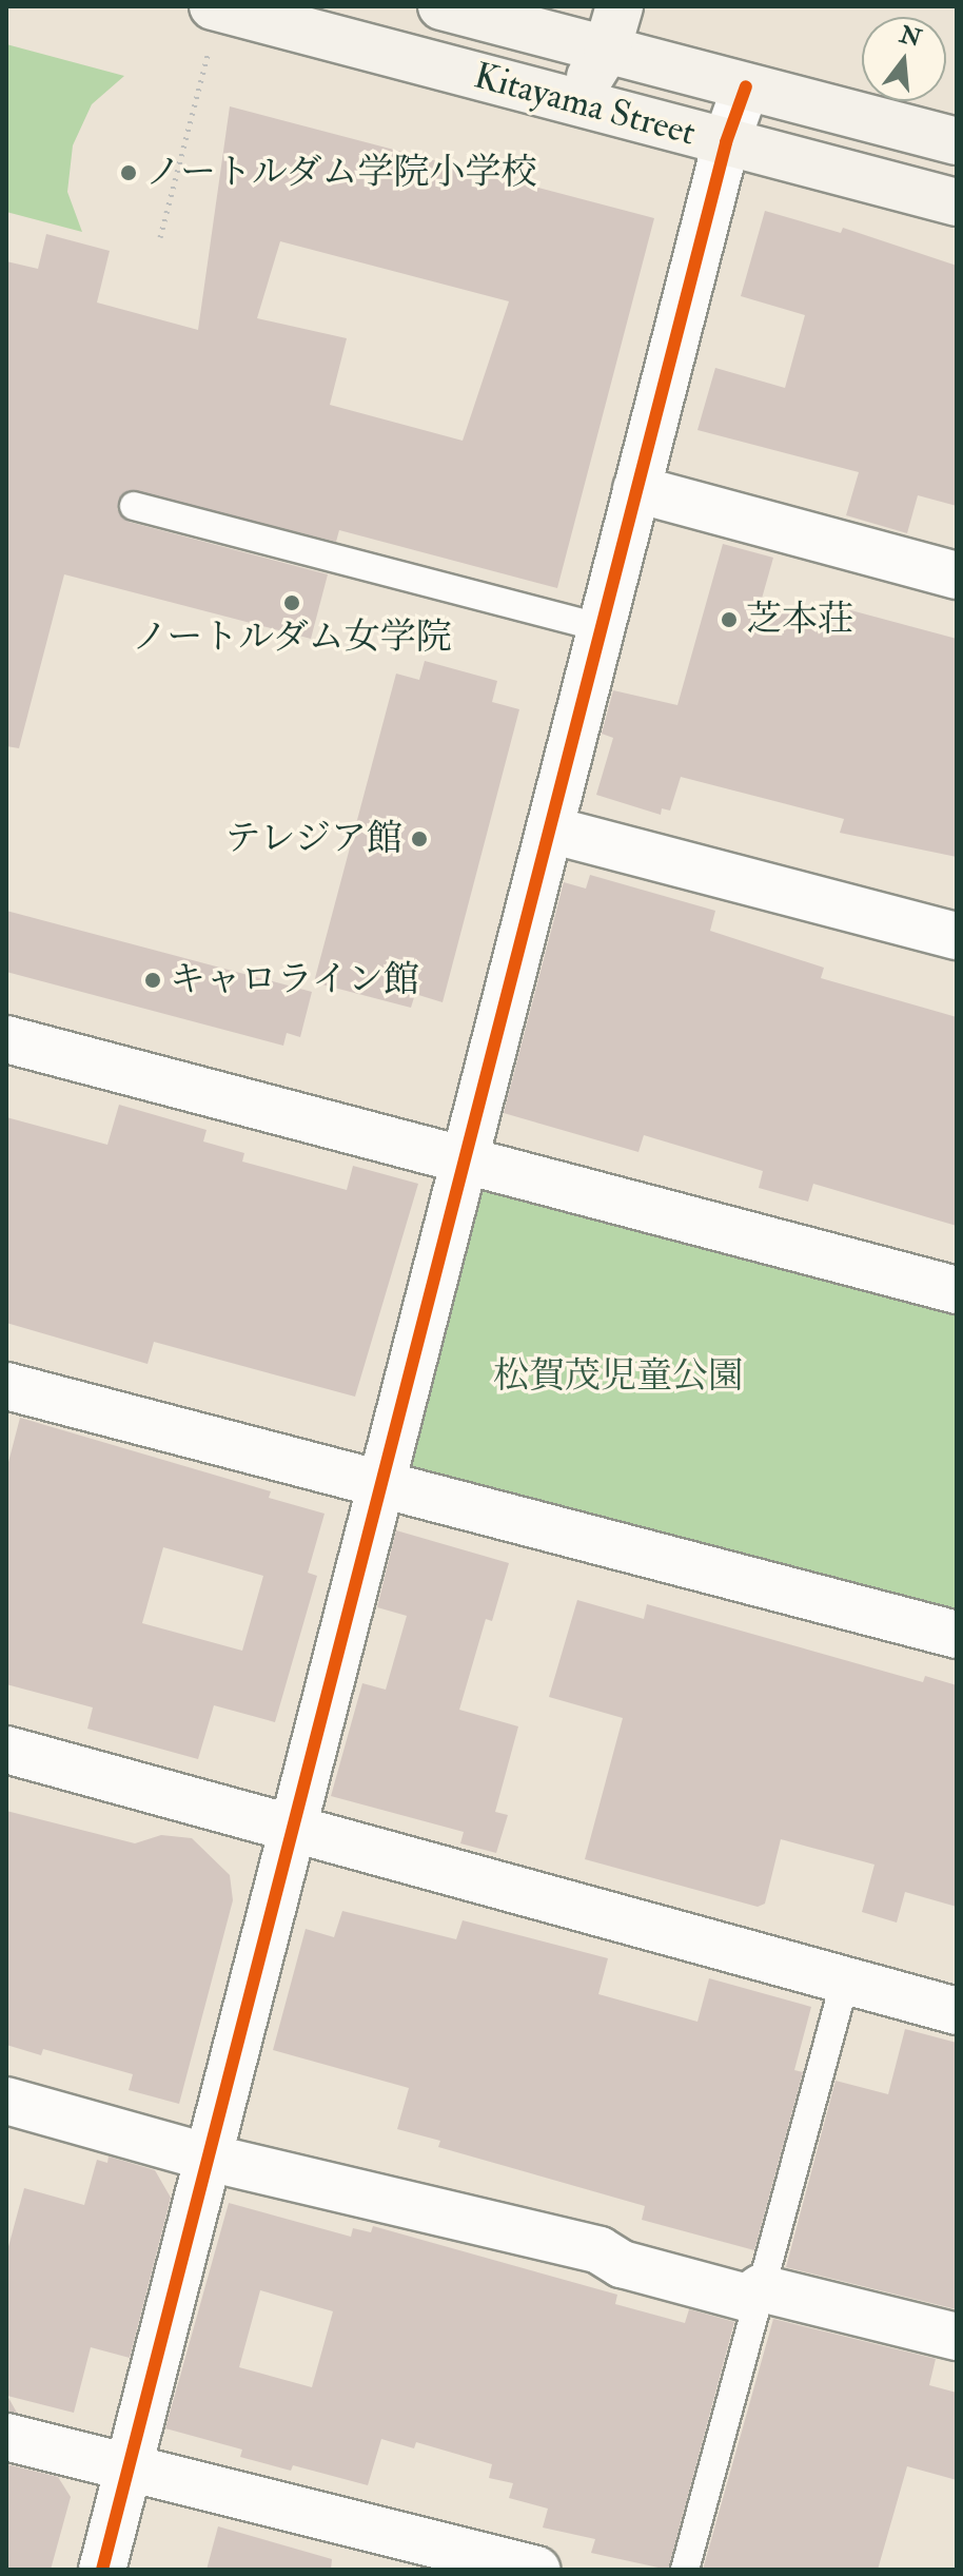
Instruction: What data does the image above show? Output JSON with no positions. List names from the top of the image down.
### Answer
{
  "streets": {
    "street": ["Kitayama Street"]
  },
  "parks": ["松賀茂児童公園"],
  "places": [
    "ノートルダム学院小学校",
    "ノートルダム女学院",
    "芝本荘",
    "テレジア館",
    "キャロライン館"
  ],
  "north": "top"
}
